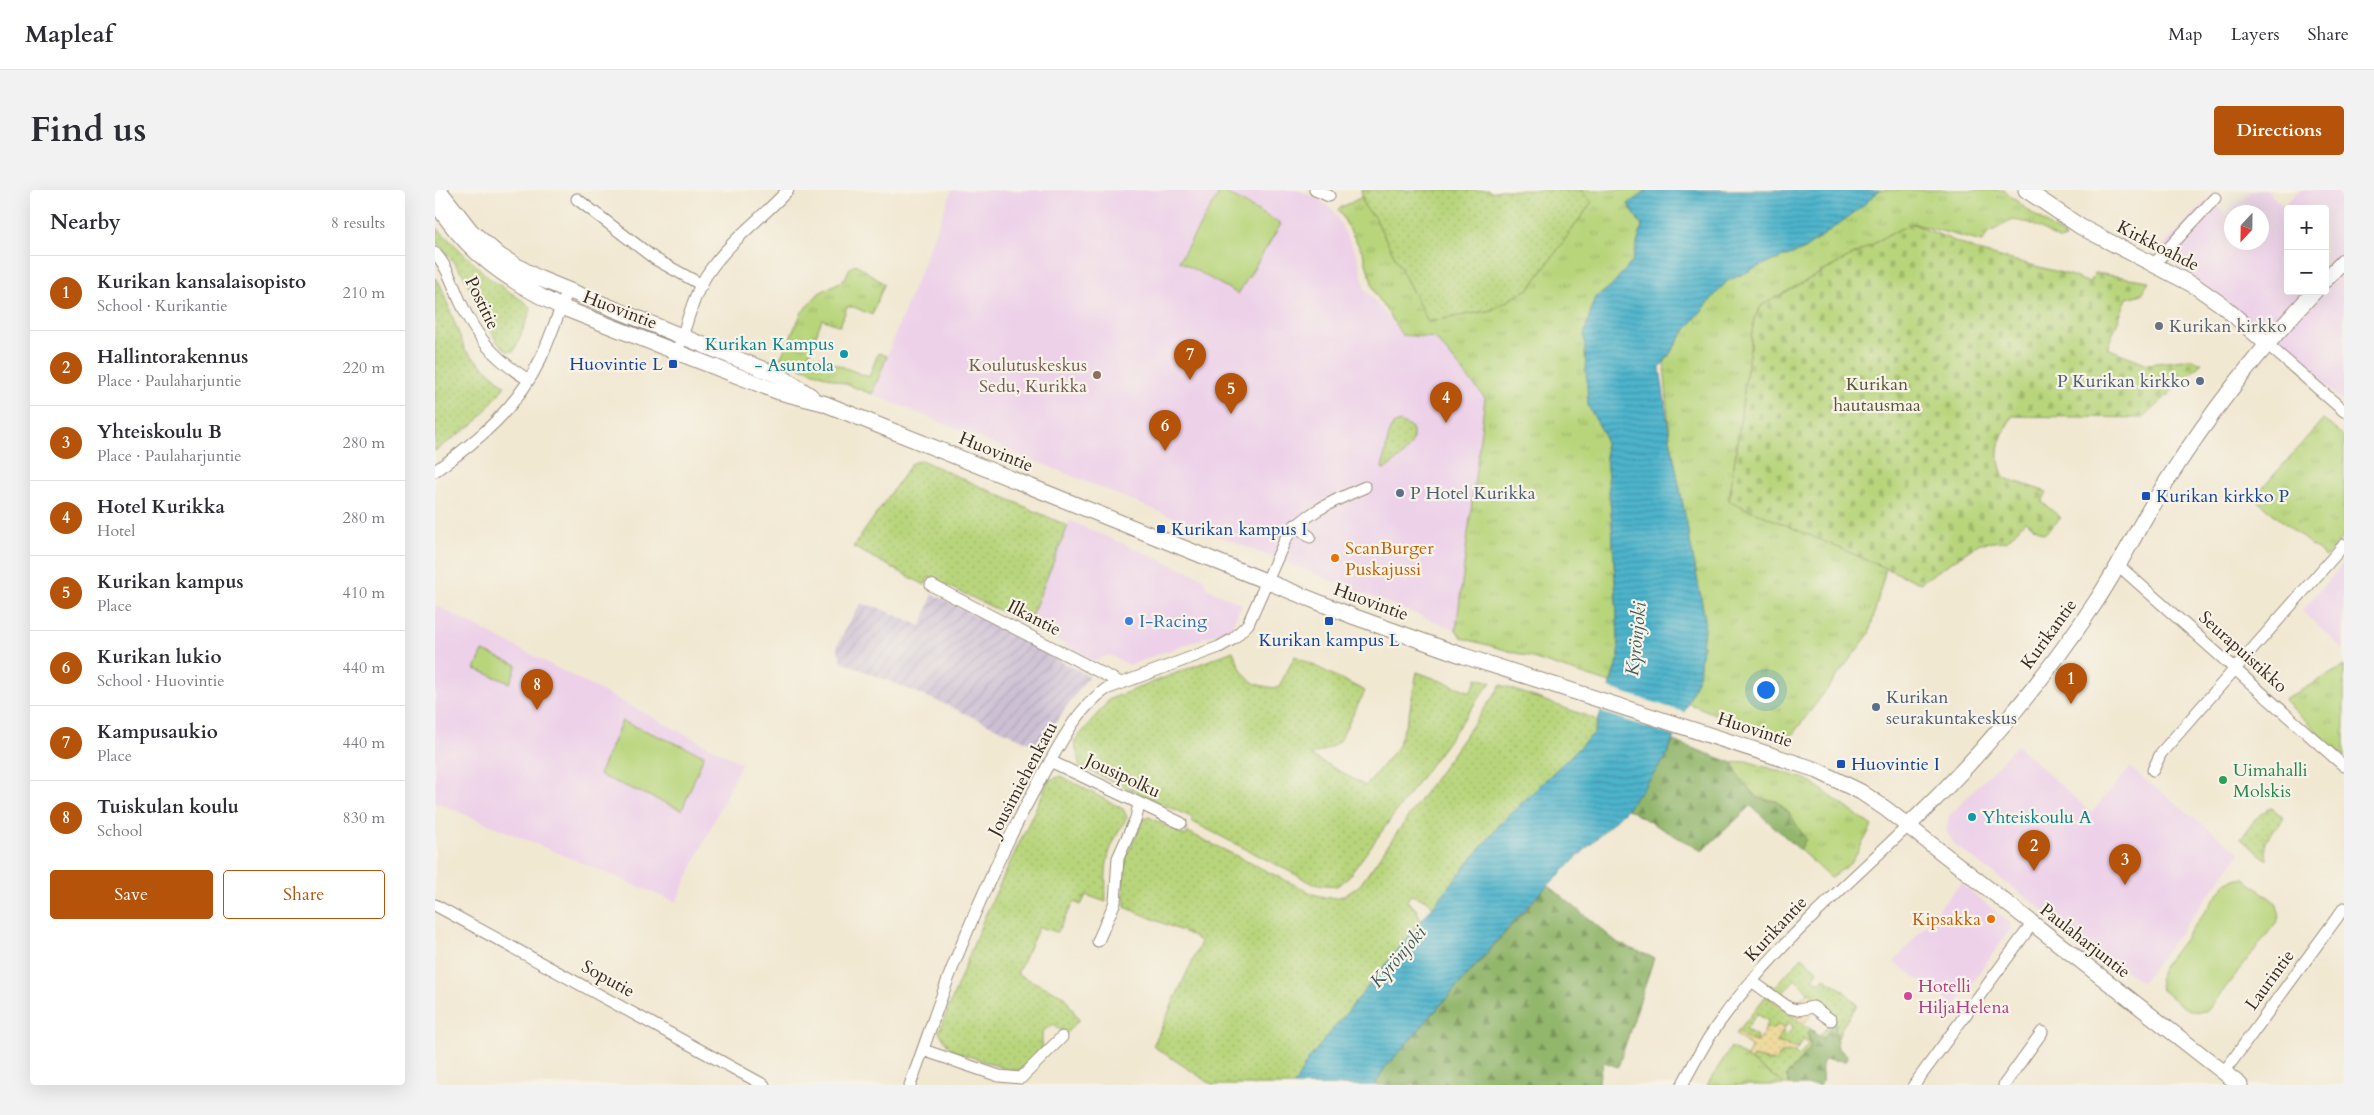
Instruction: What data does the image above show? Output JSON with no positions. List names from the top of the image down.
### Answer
{
  "streets": {
    "main road": [
      "Kirkkoahde",
      "Huovintie",
      "Kurikantie",
      "Paulaharjuntie"
    ],
    "street": [
      "Postitie",
      "Ilkantie",
      "Seurapuistikko",
      "Jousipolku",
      "Jousimiehenkatu",
      "Soputie",
      "Laurintie"
    ]
  },
  "crossings": [
    ["Kirkkoahde", "Kurikantie"],
    ["Huovintie", "Kurikantie"],
    ["Huovintie", "Jousimiehenkatu"],
    ["Huovintie", "Paulaharjuntie"],
    ["Ilkantie", "Jousimiehenkatu"],
    ["Kurikantie", "Seurapuistikko"],
    ["Kurikantie", "Paulaharjuntie"],
    ["Jousipolku", "Jousimiehenkatu"],
    ["Paulaharjuntie", "Laurintie"]
  ],
  "water": ["Kyrönjoki"],
  "parks": ["Kurikan hautausmaa"],
  "places": {
    "other": [
      "Kurikan kirkko",
      "Kurikan Kampus - Asuntola",
      "Koulutuskeskus Sedu, Kurikka",
      "P Kurikan kirkko",
      "P Hotel Kurikka",
      "ScanBurger Puskajussi",
      "I-Racing",
      "Kurikan seurakuntakeskus",
      "Uimahalli Molskis",
      "Yhteiskoulu A",
      "Kipsakka",
      "Hotelli HiljaHelena"
    ],
    "transit": [
      "Huovintie L",
      "Kurikan kirkko P",
      "Kurikan kampus I",
      "Kurikan kampus L",
      "Huovintie I"
    ]
  },
  "north": "bottom",
  "page": {
    "header": "Mapleaf",
    "nav": ["Map", "Layers", "Share"],
    "title": "Find us",
    "buttons": [
      "Directions",
      ["Save", "Share"]
    ],
    "heading": ["Nearby", "8 results"],
    "map_buttons": ["+", "−"],
    "list": [
      {
        "mark": "1",
        "name": "Kurikan kansalaisopisto",
        "note": "School · Kurikantie",
        "value": "210 m"
      },
      {
        "mark": "2",
        "name": "Hallintorakennus",
        "note": "Place · Paulaharjuntie",
        "value": "220 m"
      },
      {
        "mark": "3",
        "name": "Yhteiskoulu B",
        "note": "Place · Paulaharjuntie",
        "value": "280 m"
      },
      {
        "mark": "4",
        "name": "Hotel Kurikka",
        "note": "Hotel",
        "value": "280 m"
      },
      {
        "mark": "5",
        "name": "Kurikan kampus",
        "note": "Place",
        "value": "410 m"
      },
      {
        "mark": "6",
        "name": "Kurikan lukio",
        "note": "School · Huovintie",
        "value": "440 m"
      },
      {
        "mark": "7",
        "name": "Kampusaukio",
        "note": "Place",
        "value": "440 m"
      },
      {
        "mark": "8",
        "name": "Tuiskulan koulu",
        "note": "School",
        "value": "830 m"
      }
    ],
    "pins": [
      "7",
      "5",
      "4",
      "6",
      "1",
      "8",
      "2",
      "3"
    ]
  }
}
